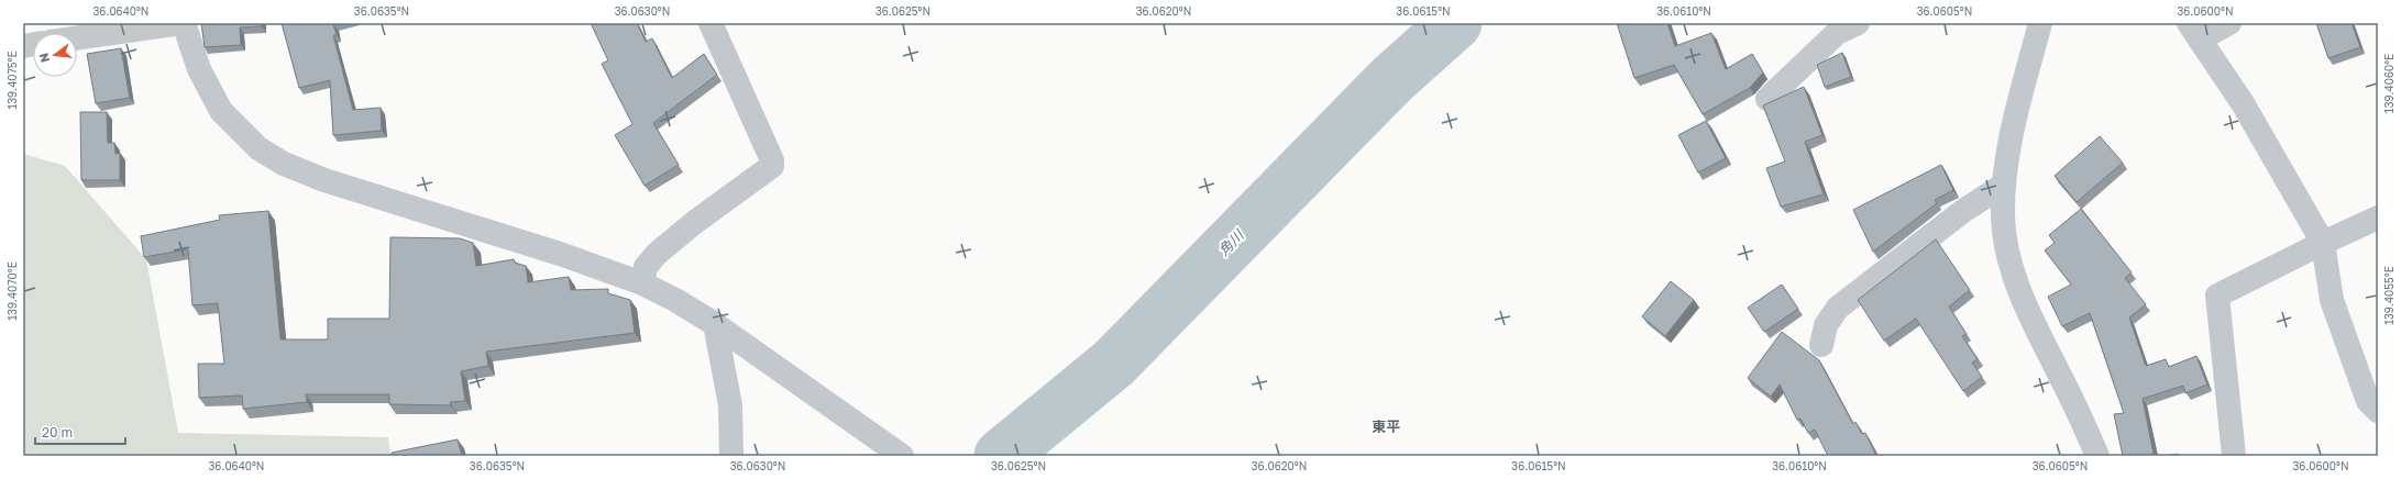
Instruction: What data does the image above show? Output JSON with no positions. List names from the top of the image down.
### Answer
{
  "districts": ["東平"],
  "water": ["角川"],
  "scale_bar": "20 m",
  "north": "left",
  "coordinates": [
    "36.0640°N",
    "36.0635°N",
    "36.0630°N",
    "36.0625°N",
    "36.0620°N",
    "36.0615°N",
    "36.0610°N",
    "36.0605°N",
    "36.0600°N",
    "139.4075°E",
    "139.4060°E",
    "139.4070°E",
    "139.4055°E"
  ]
}
